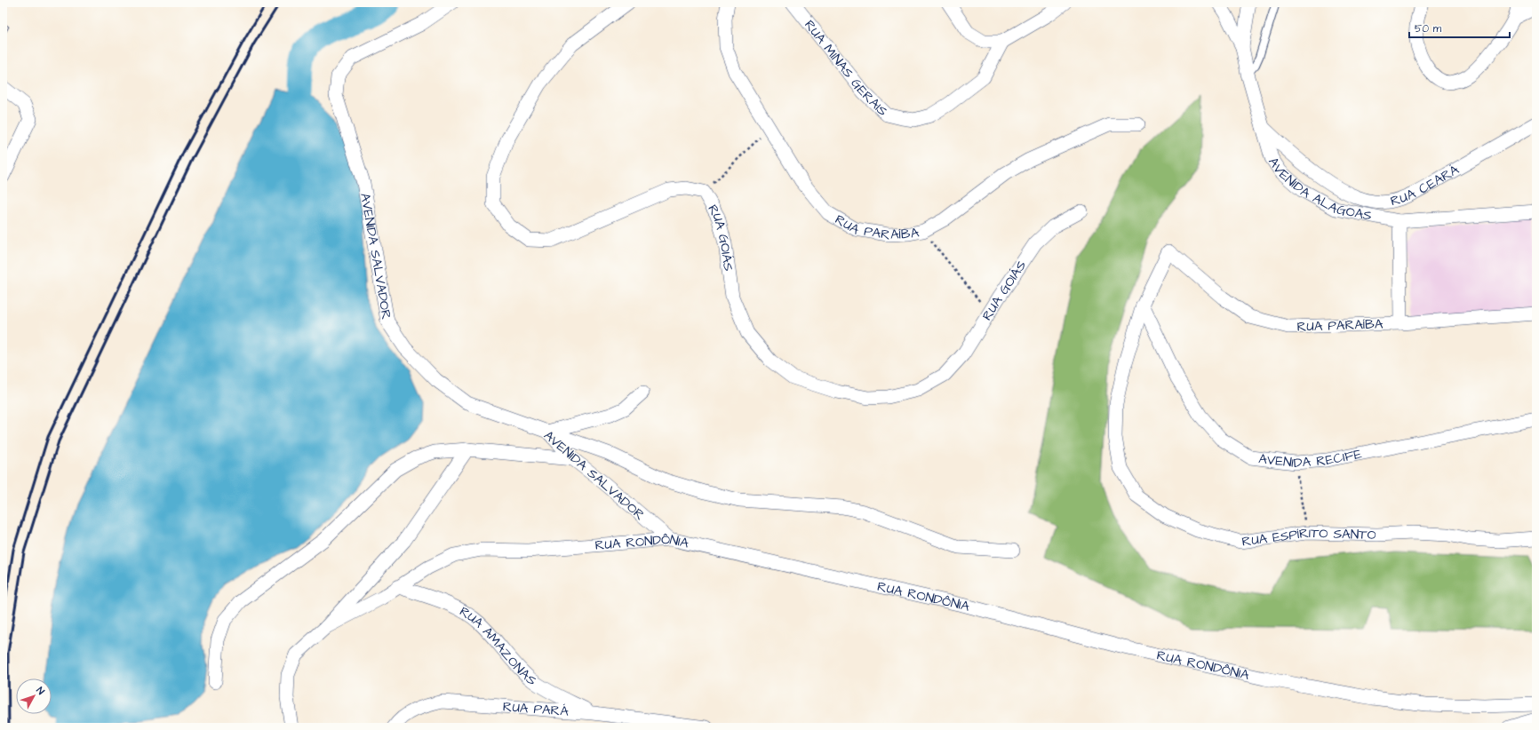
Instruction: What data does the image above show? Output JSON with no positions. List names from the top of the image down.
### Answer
{
  "streets": {
    "street": [
      "RUA MINAS GERAIS",
      "RUA CEARÁ",
      "AVENIDA ALAGOAS",
      "RUA PARAÍBA",
      "RUA GOIÁS",
      "AVENIDA SALVADOR",
      "AVENIDA RECIFE",
      "RUA ESPÍRITO SANTO",
      "RUA RONDÔNIA",
      "RUA AMAZONAS",
      "RUA PARÁ"
    ]
  },
  "crossings": [
    ["RUA CEARÁ", "AVENIDA ALAGOAS"],
    ["RUA PARAÍBA", "RUA ESPÍRITO SANTO"],
    ["AVENIDA SALVADOR", "RUA RONDÔNIA"],
    ["AVENIDA RECIFE", "RUA ESPÍRITO SANTO"],
    ["RUA RONDÔNIA", "RUA AMAZONAS"],
    ["RUA AMAZONAS", "RUA PARÁ"]
  ],
  "scale_bar": "50 m",
  "north": "top right"
}
